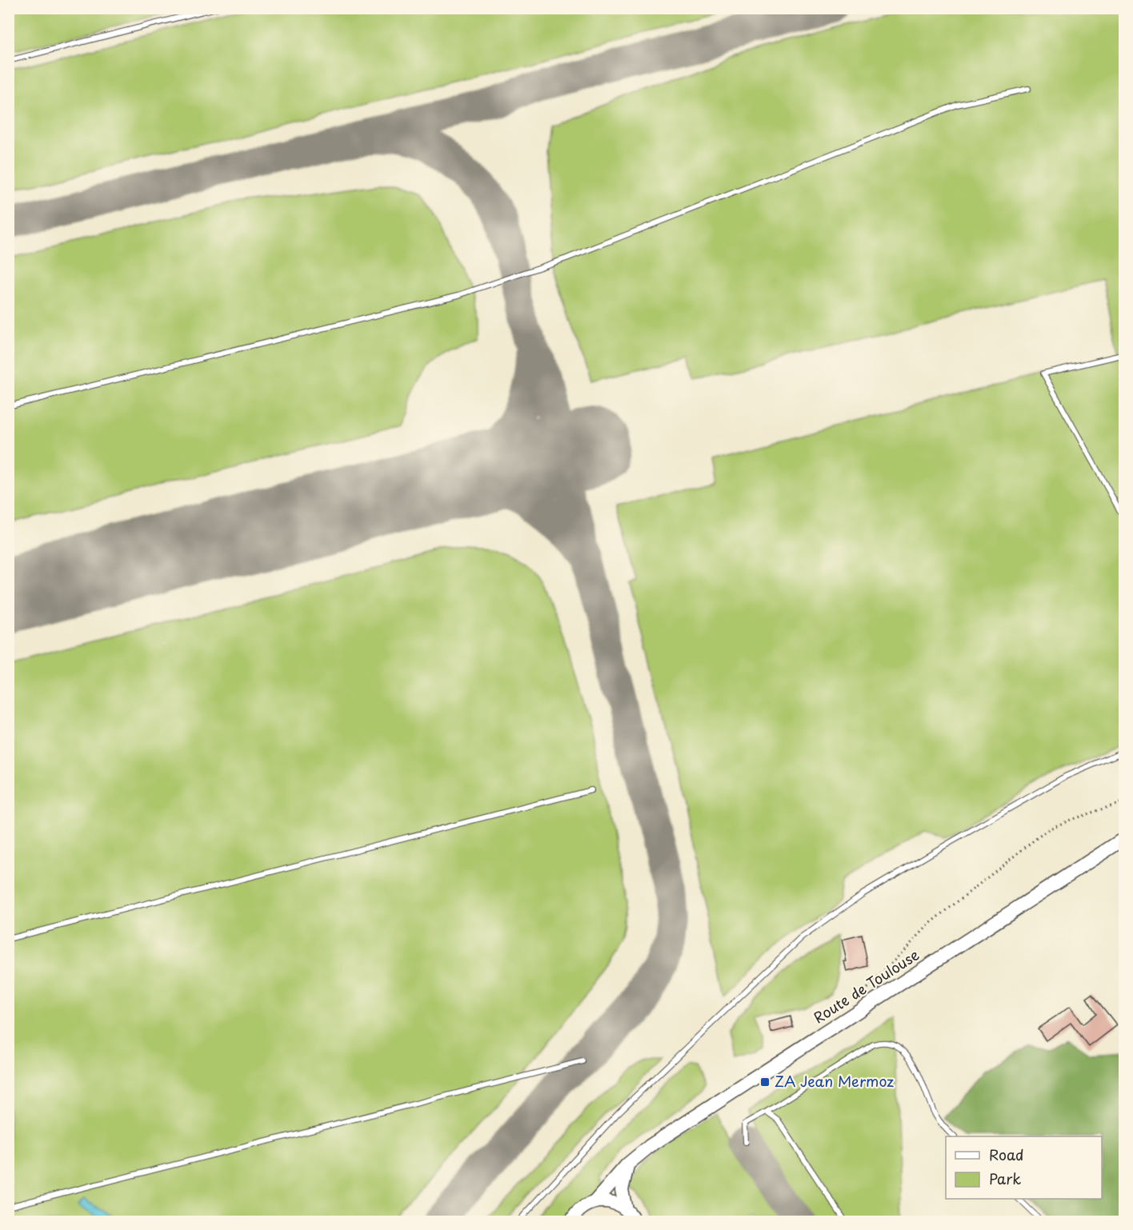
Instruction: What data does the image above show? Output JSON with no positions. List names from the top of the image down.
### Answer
{
  "streets": {
    "main road": ["Route de Toulouse"]
  },
  "places": {
    "transit": ["ZA Jean Mermoz"]
  },
  "legend": ["Road", "Park"]
}
